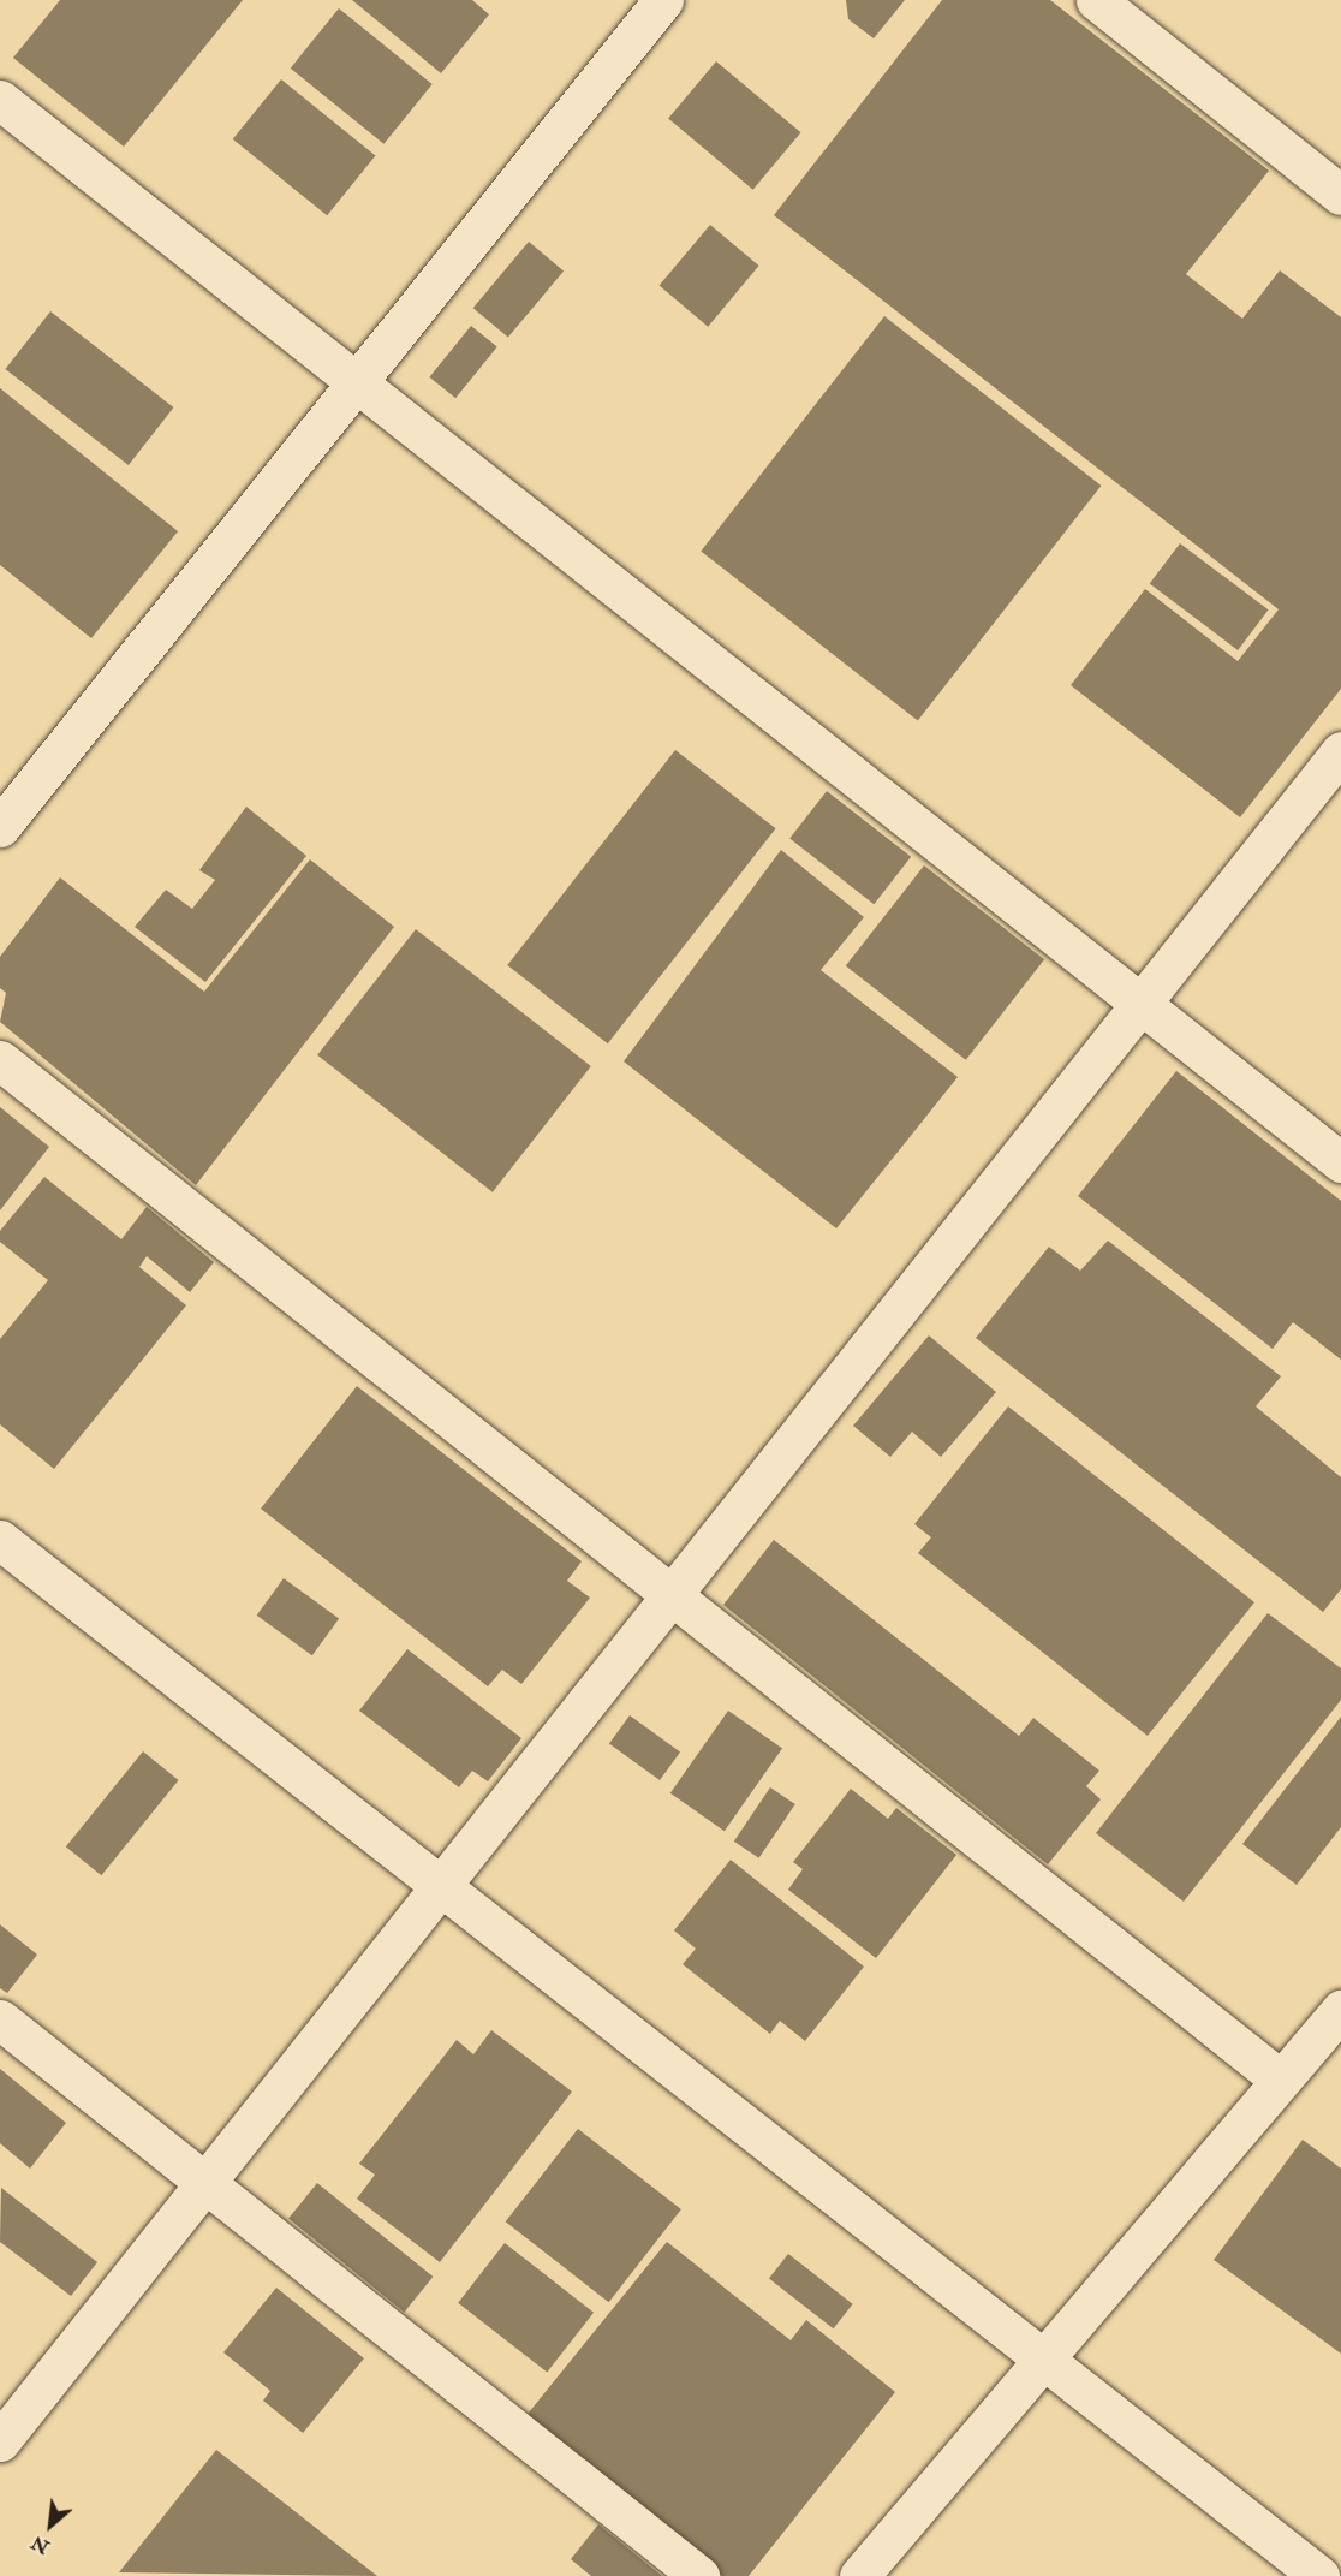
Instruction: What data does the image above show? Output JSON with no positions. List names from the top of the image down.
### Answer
{
  "north": "bottom left"
}
